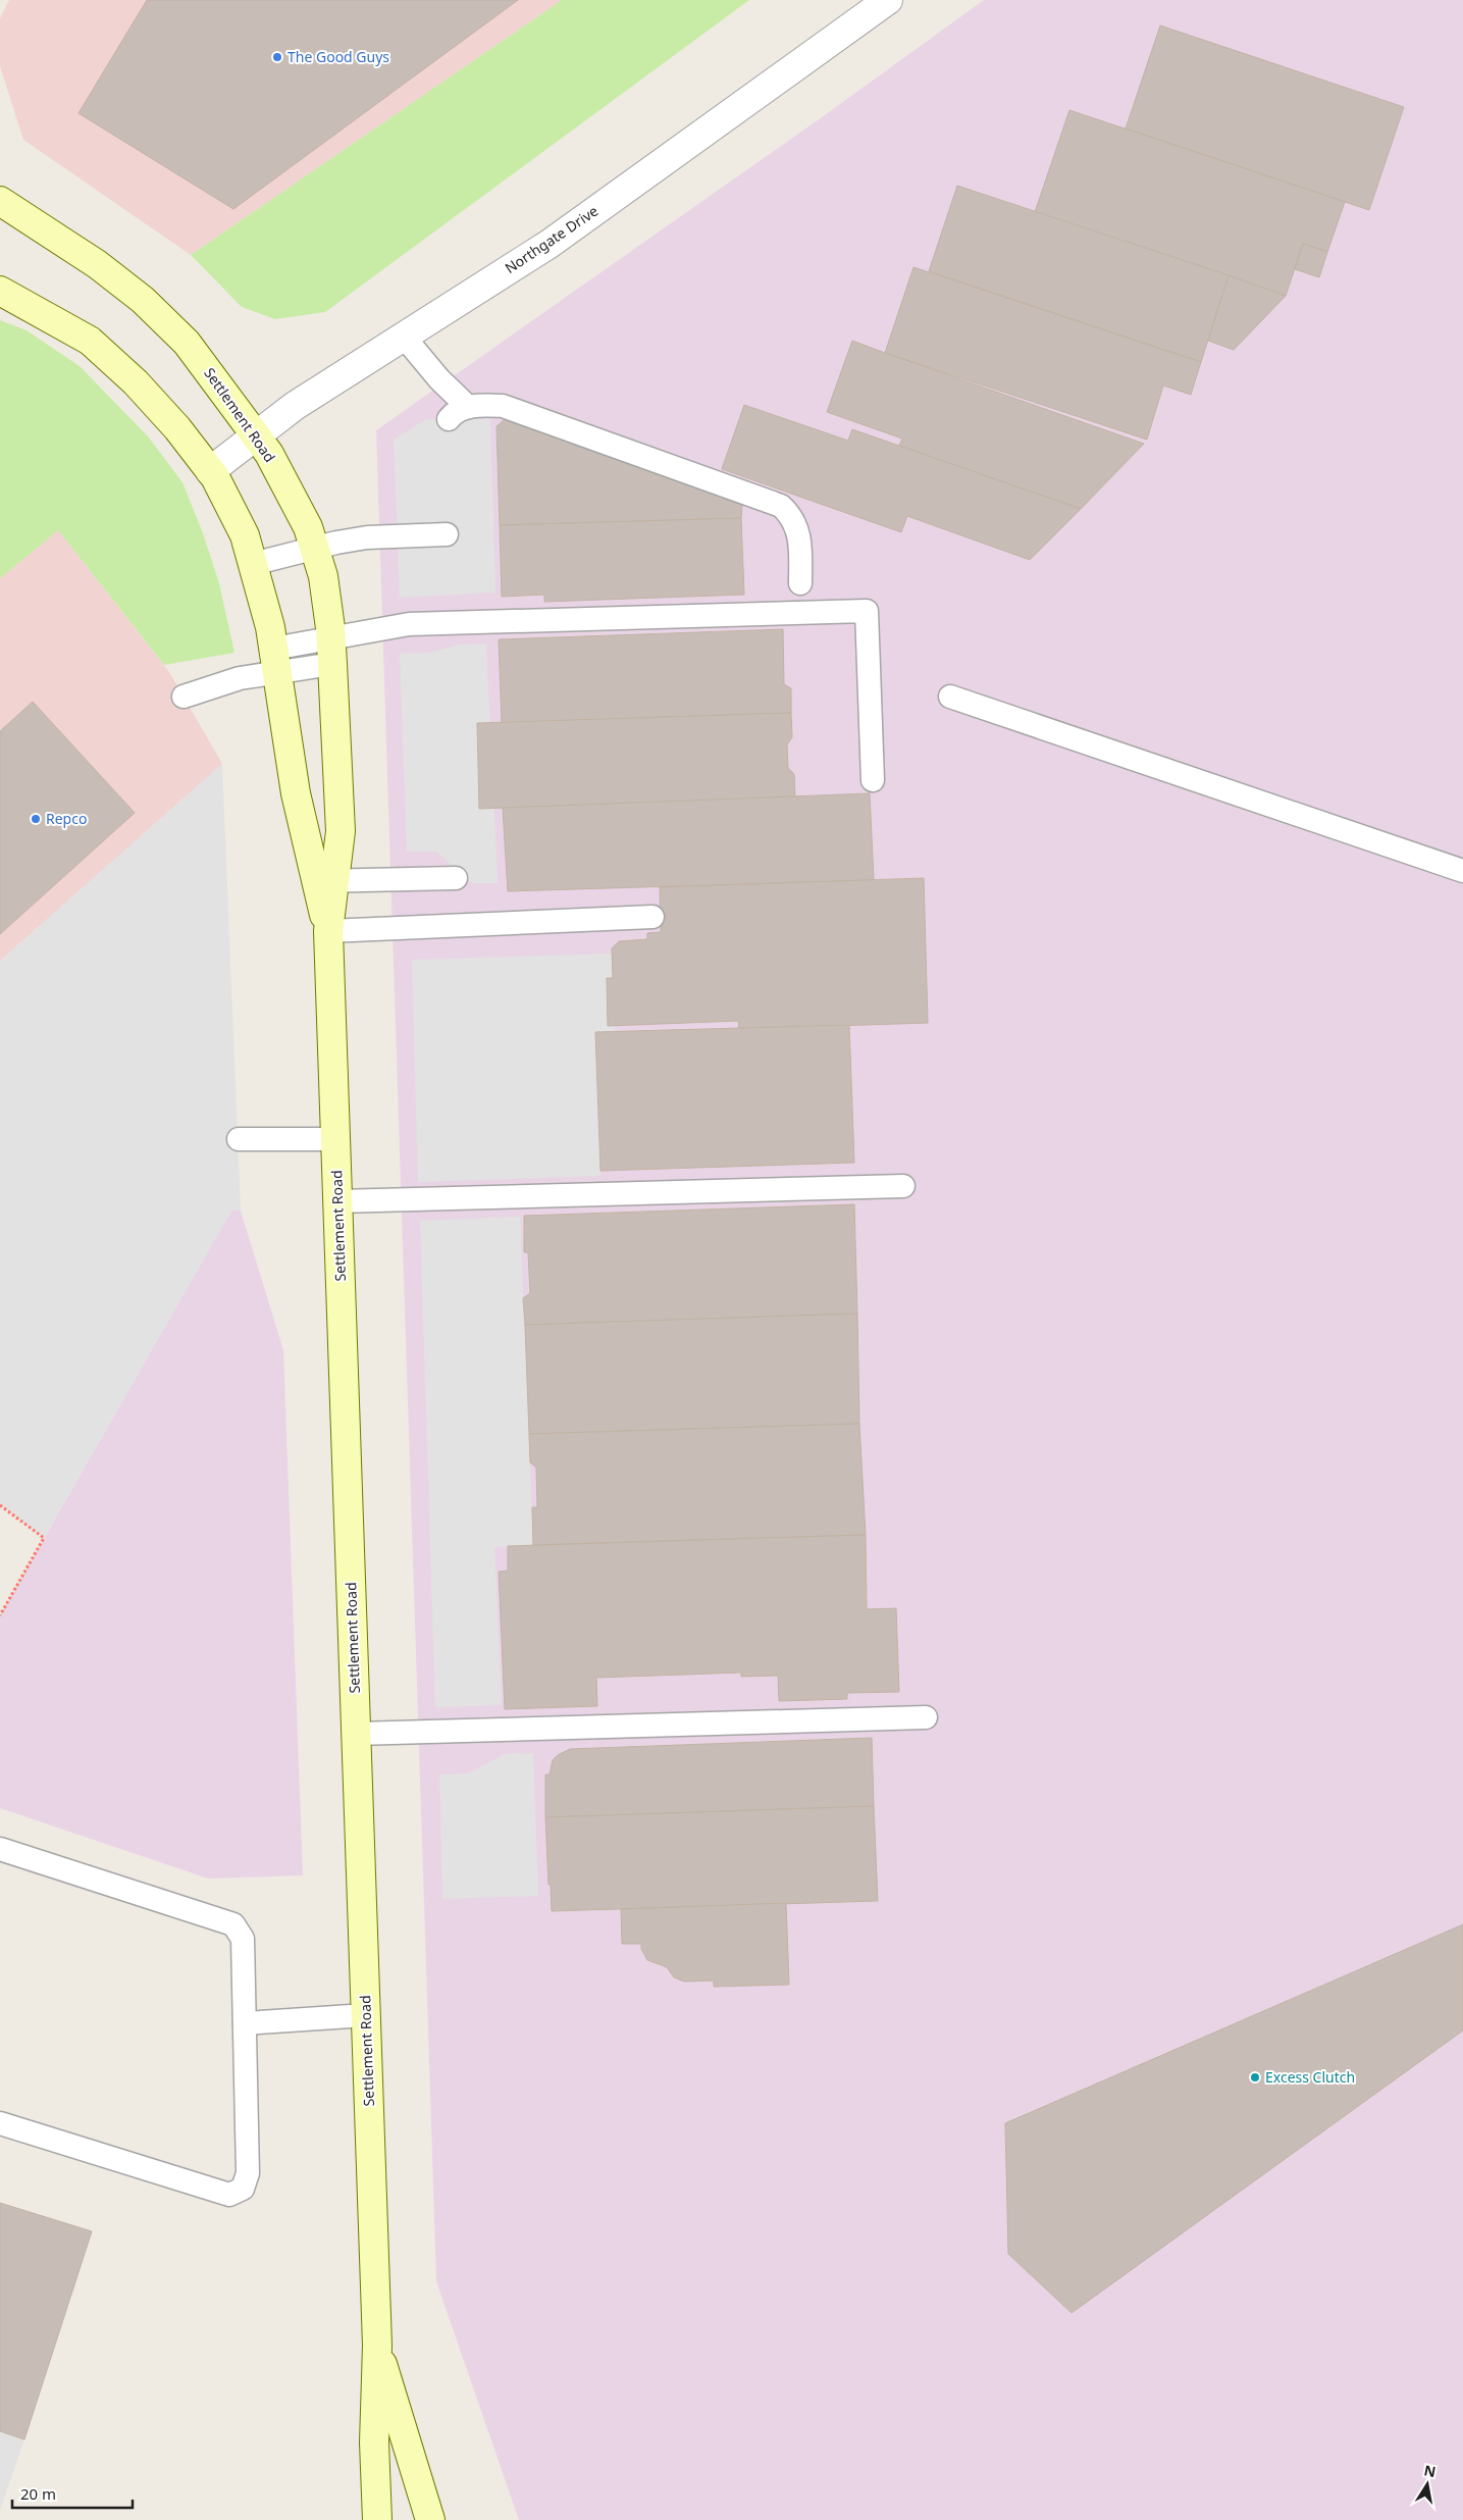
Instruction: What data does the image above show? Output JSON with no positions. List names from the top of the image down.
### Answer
{
  "streets": {
    "main road": ["Settlement Road"],
    "street": ["Northgate Drive"]
  },
  "crossings": [
    ["Northgate Drive", "Settlement Road"]
  ],
  "places": ["The Good Guys", "Repco", "Excess Clutch"],
  "scale_bar": "20 m",
  "north": "top"
}
